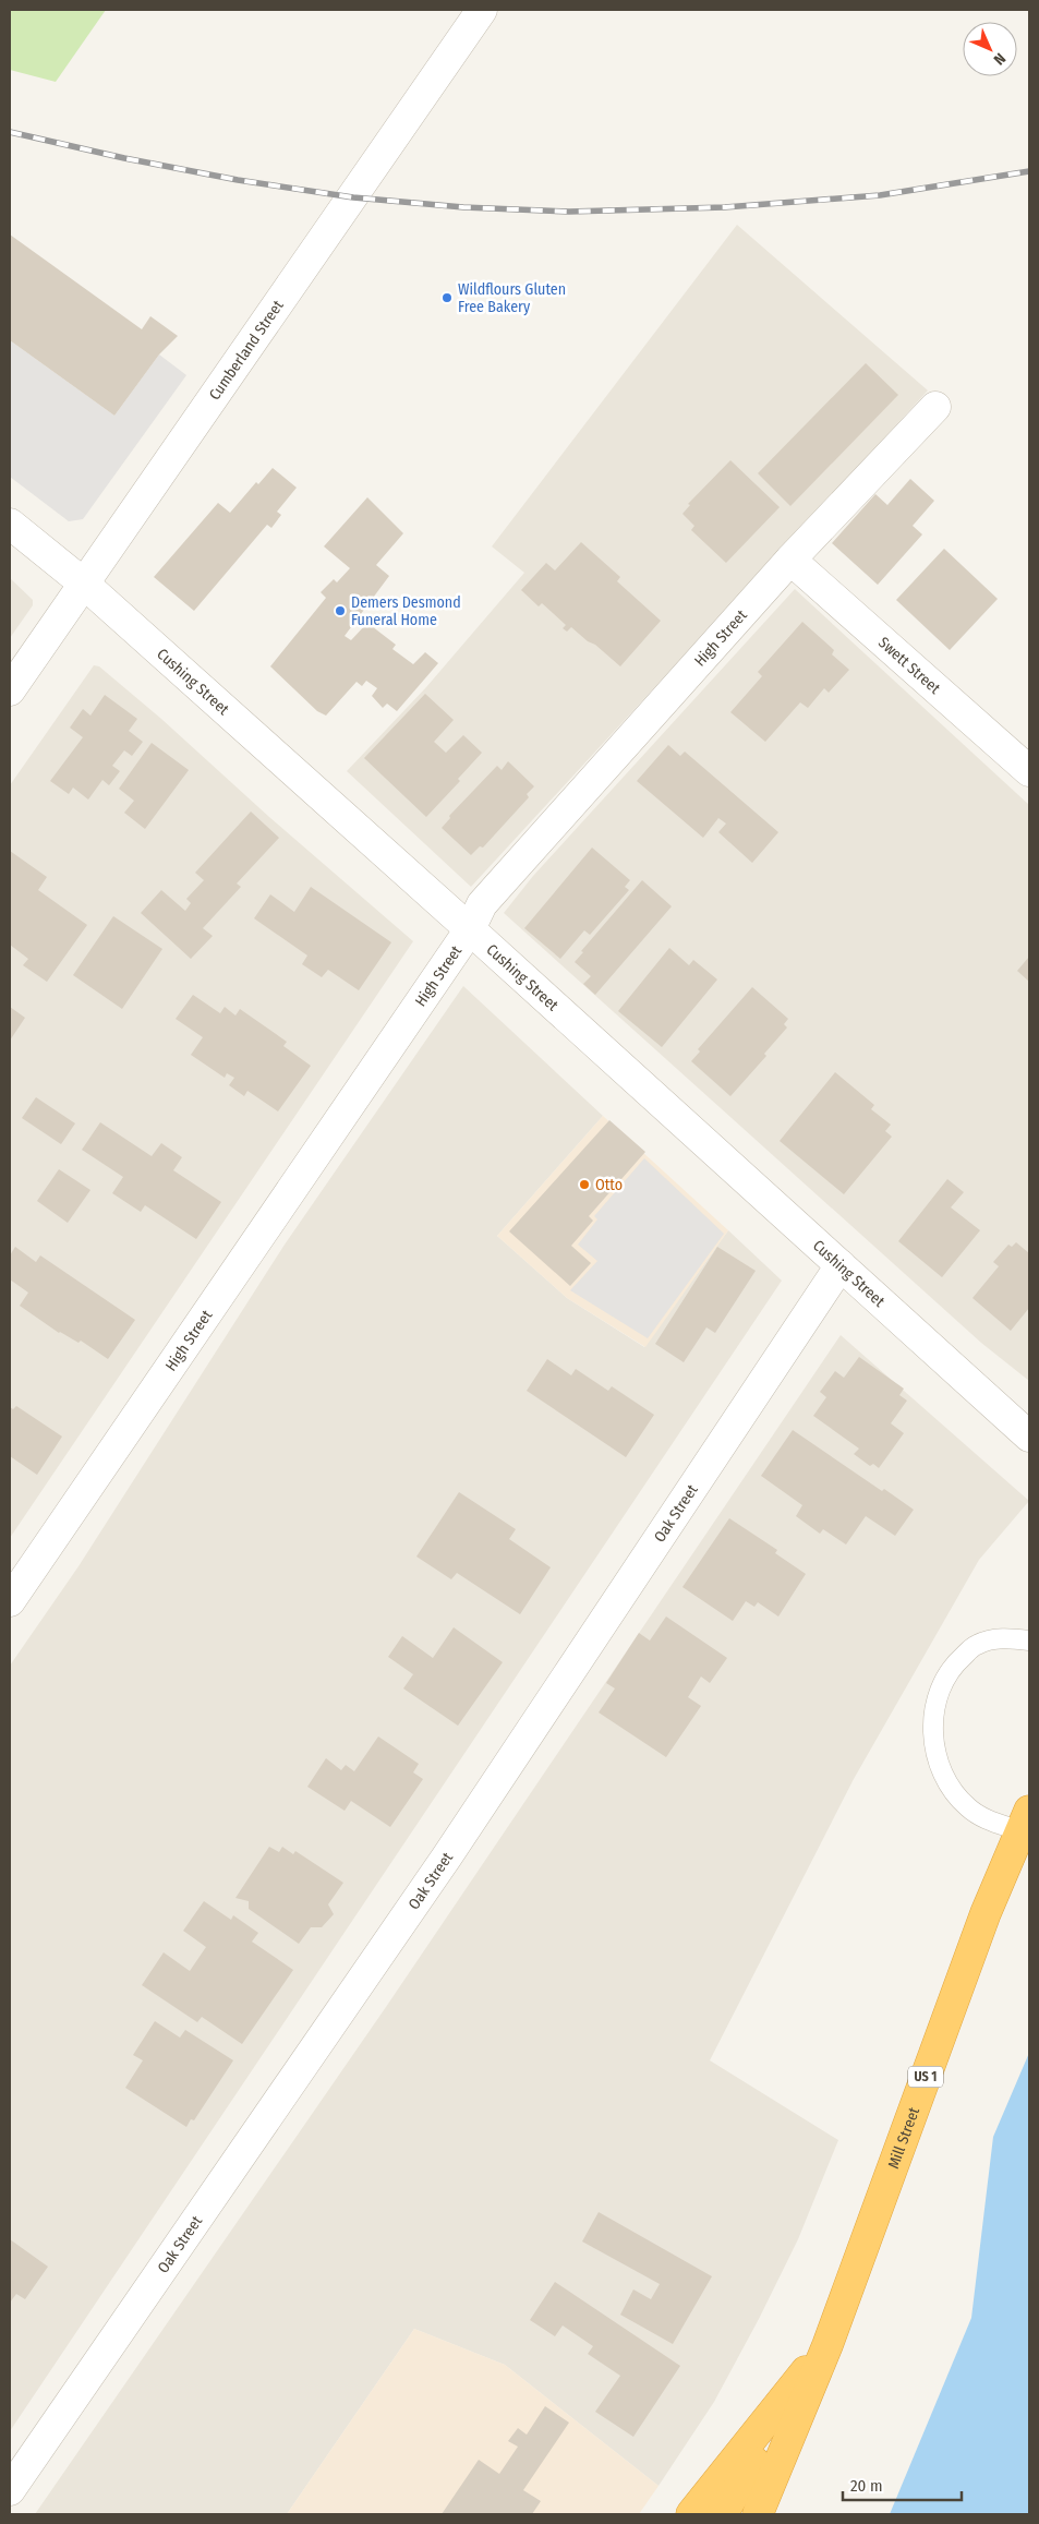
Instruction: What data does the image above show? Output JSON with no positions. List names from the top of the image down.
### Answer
{
  "streets": {
    "highway": ["US 1", "Mill Street"],
    "street": [
      "Cumberland Street",
      "High Street",
      "Swett Street",
      "Cushing Street",
      "Oak Street"
    ]
  },
  "crossings": [
    ["Cumberland Street", "Cushing Street"],
    ["High Street", "Swett Street"],
    ["High Street", "Cushing Street"],
    ["Cushing Street", "Oak Street"],
    ["US 1", "Mill Street"]
  ],
  "places": ["Wildflours Gluten Free Bakery", "Demers Desmond Funeral Home", "Otto"],
  "scale_bar": "20 m",
  "north": "bottom right"
}
